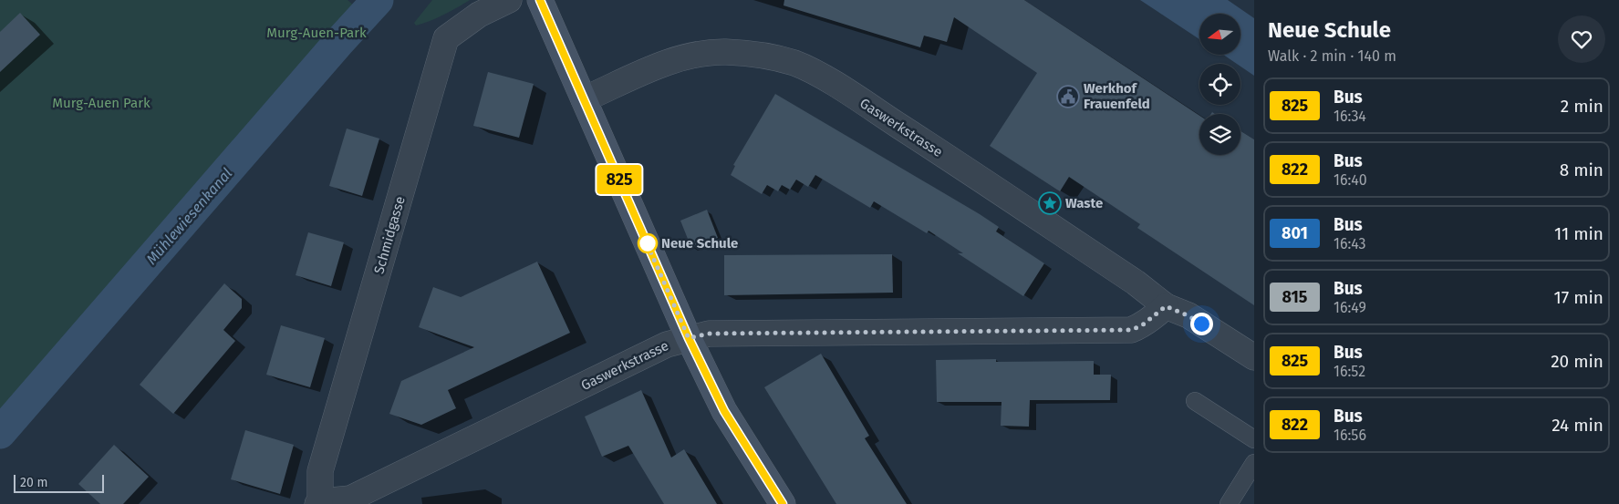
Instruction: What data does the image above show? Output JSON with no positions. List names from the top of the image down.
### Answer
{
  "streets": {
    "street": ["Gaswerkstrasse", "Schmidgasse"]
  },
  "crossings": [
    ["Gaswerkstrasse", "Schmidgasse"]
  ],
  "water": ["Mühlewiesenkanal"],
  "parks": ["Murg-Auen-Park", "Murg-Auen Park"],
  "places": {
    "public building": ["Werkhof Frauenfeld"],
    "place": ["Waste"],
    "other": ["Neue Schule"]
  },
  "lines": ["bus line 825"],
  "scale_bar": "20 m",
  "north": "left",
  "page": {
    "on_map": "825",
    "heading": ["Neue Schule", "Walk · 2 min · 140 m"],
    "list": [
      {
        "mark": "825",
        "name": "Bus",
        "note": "16:34",
        "value": "2 min"
      },
      {
        "mark": "822",
        "name": "Bus",
        "note": "16:40",
        "value": "8 min"
      },
      {
        "mark": "801",
        "name": "Bus",
        "note": "16:43",
        "value": "11 min"
      },
      {
        "mark": "815",
        "name": "Bus",
        "note": "16:49",
        "value": "17 min"
      },
      {
        "mark": "825",
        "name": "Bus",
        "note": "16:52",
        "value": "20 min"
      },
      {
        "mark": "822",
        "name": "Bus",
        "note": "16:56",
        "value": "24 min"
      }
    ],
    "scale": "20 m"
  }
}
